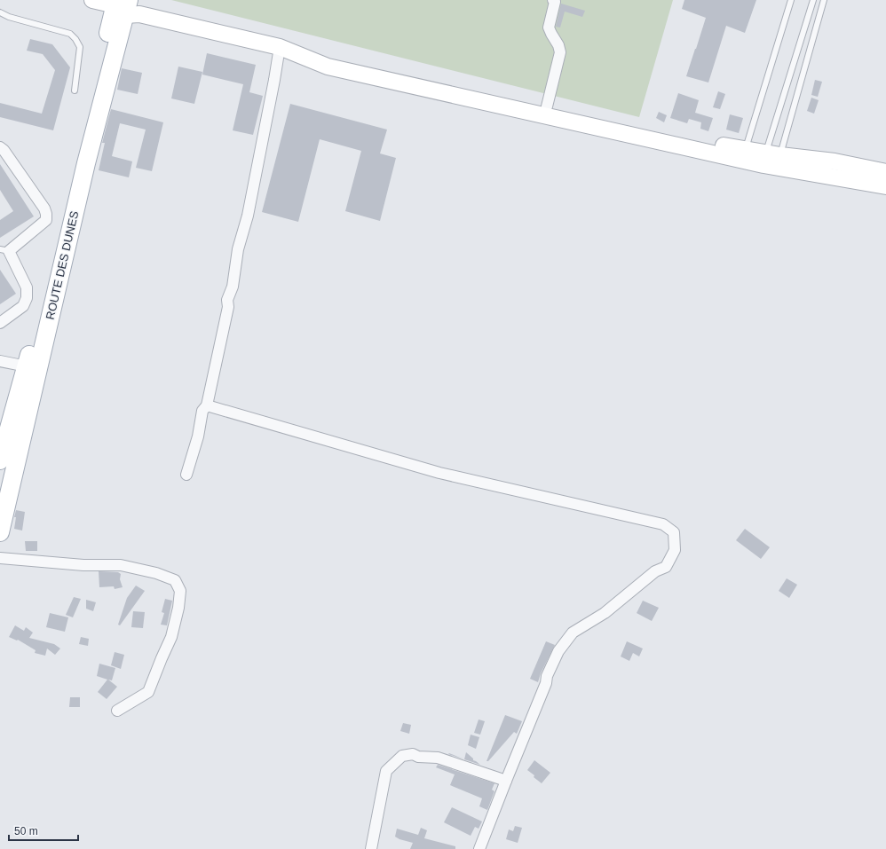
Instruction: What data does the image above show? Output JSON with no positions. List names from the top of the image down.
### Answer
{
  "streets": {
    "main road": ["ROUTE DES DUNES"]
  },
  "scale_bar": "50 m"
}
